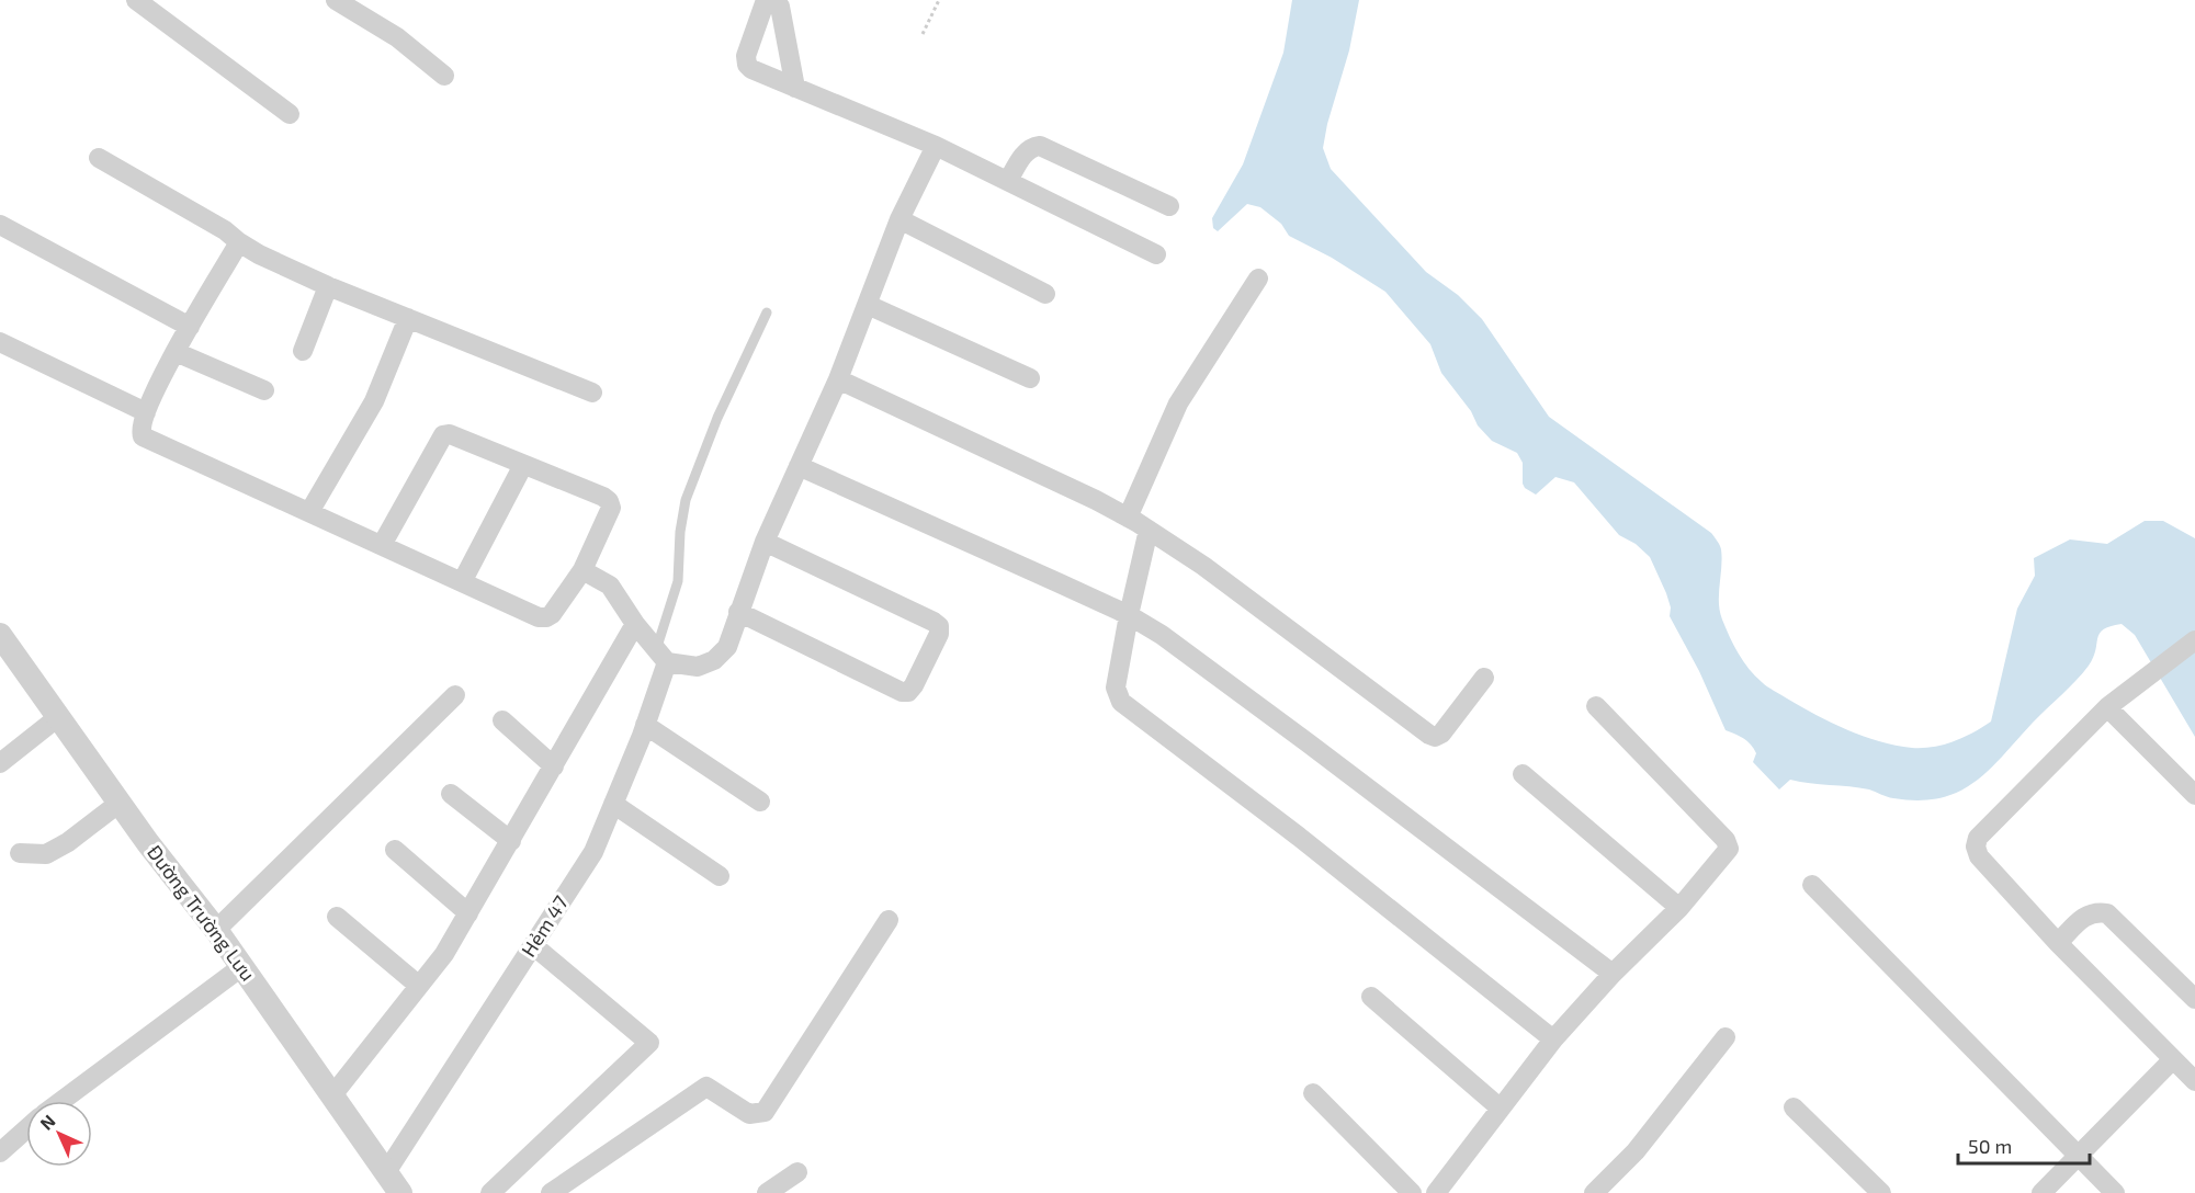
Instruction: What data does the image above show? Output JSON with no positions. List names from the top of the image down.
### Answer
{
  "streets": {
    "street": ["Đường Trường Lưu", "Hẻm 47"]
  },
  "crossings": [
    ["Đường Trường Lưu", "Hẻm 47"]
  ],
  "scale_bar": "50 m",
  "north": "top left"
}
